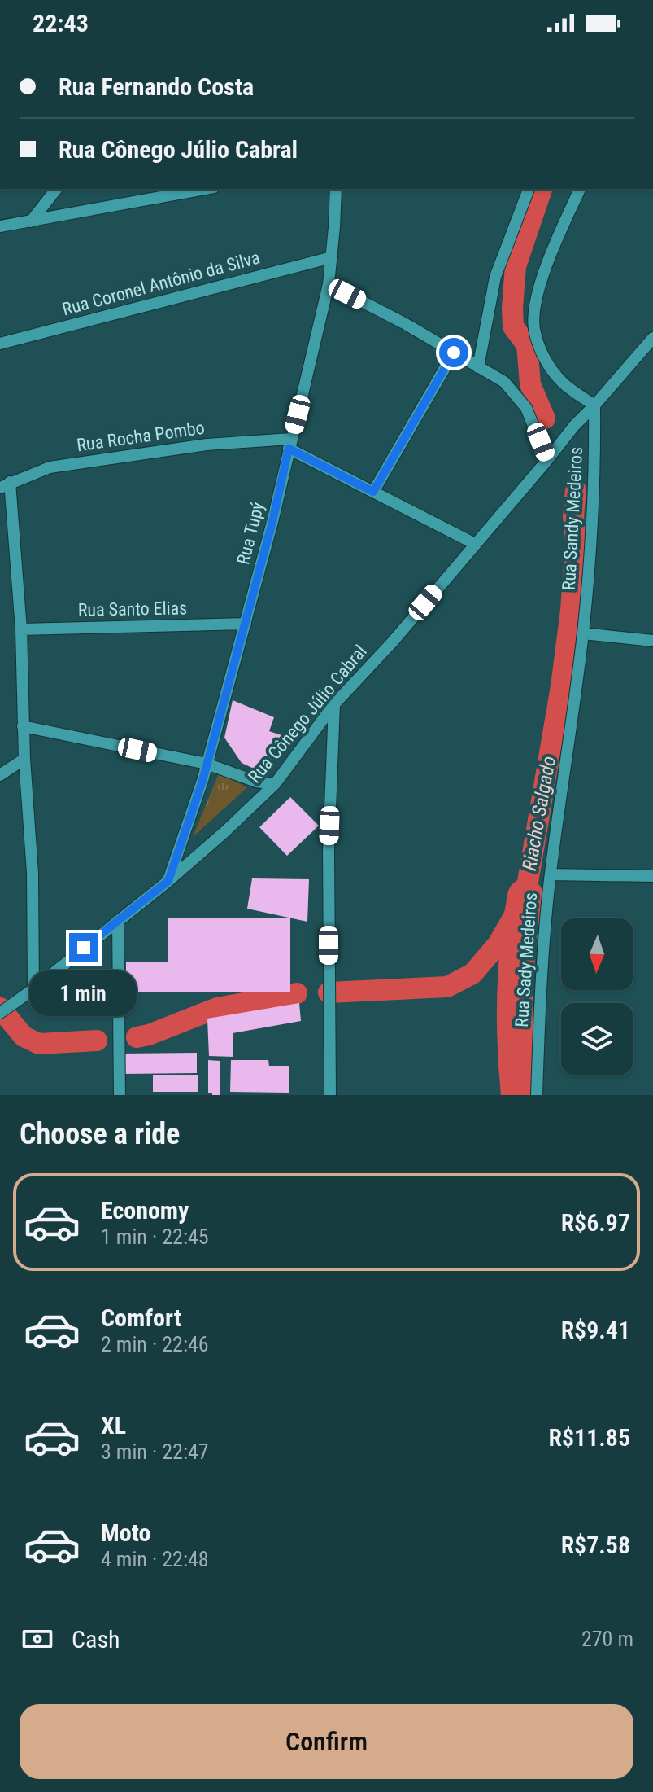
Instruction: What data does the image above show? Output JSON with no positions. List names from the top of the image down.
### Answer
{
  "streets": {
    "street": [
      "Rua Coronel Antônio da Silva",
      "Rua Rocha Pombo",
      "Rua Sandy Medeiros",
      "Rua Tupý",
      "Rua Santo Elias",
      "Rua Cônego Júlio Cabral",
      "Rua Sady Medeiros"
    ]
  },
  "crossings": [
    ["Rua Coronel Antônio da Silva", "Rua Tupý"],
    ["Rua Rocha Pombo", "Rua Tupý"],
    ["Rua Sandy Medeiros", "Rua Cônego Júlio Cabral"],
    ["Rua Sandy Medeiros", "Rua Sady Medeiros"],
    ["Rua Tupý", "Rua Santo Elias"],
    ["Rua Tupý", "Rua Cônego Júlio Cabral"]
  ],
  "water": ["Riacho Salgado"],
  "north": "bottom",
  "page": {
    "status": "22:43",
    "banner": ["Rua Fernando Costa", "Rua Cônego Júlio Cabral"],
    "bubble": "1 min",
    "heading": "Choose a ride",
    "list": [
      {
        "name": "Economy",
        "note": "1 min · 22:45",
        "value": "R$6.97"
      },
      {
        "name": "Comfort",
        "note": "2 min · 22:46",
        "value": "R$9.41"
      },
      {
        "name": "XL",
        "note": "3 min · 22:47",
        "value": "R$11.85"
      },
      {
        "name": "Moto",
        "note": "4 min · 22:48",
        "value": "R$7.58"
      }
    ],
    "pay": ["Cash", "270 m"],
    "buttons": "Confirm"
  }
}
